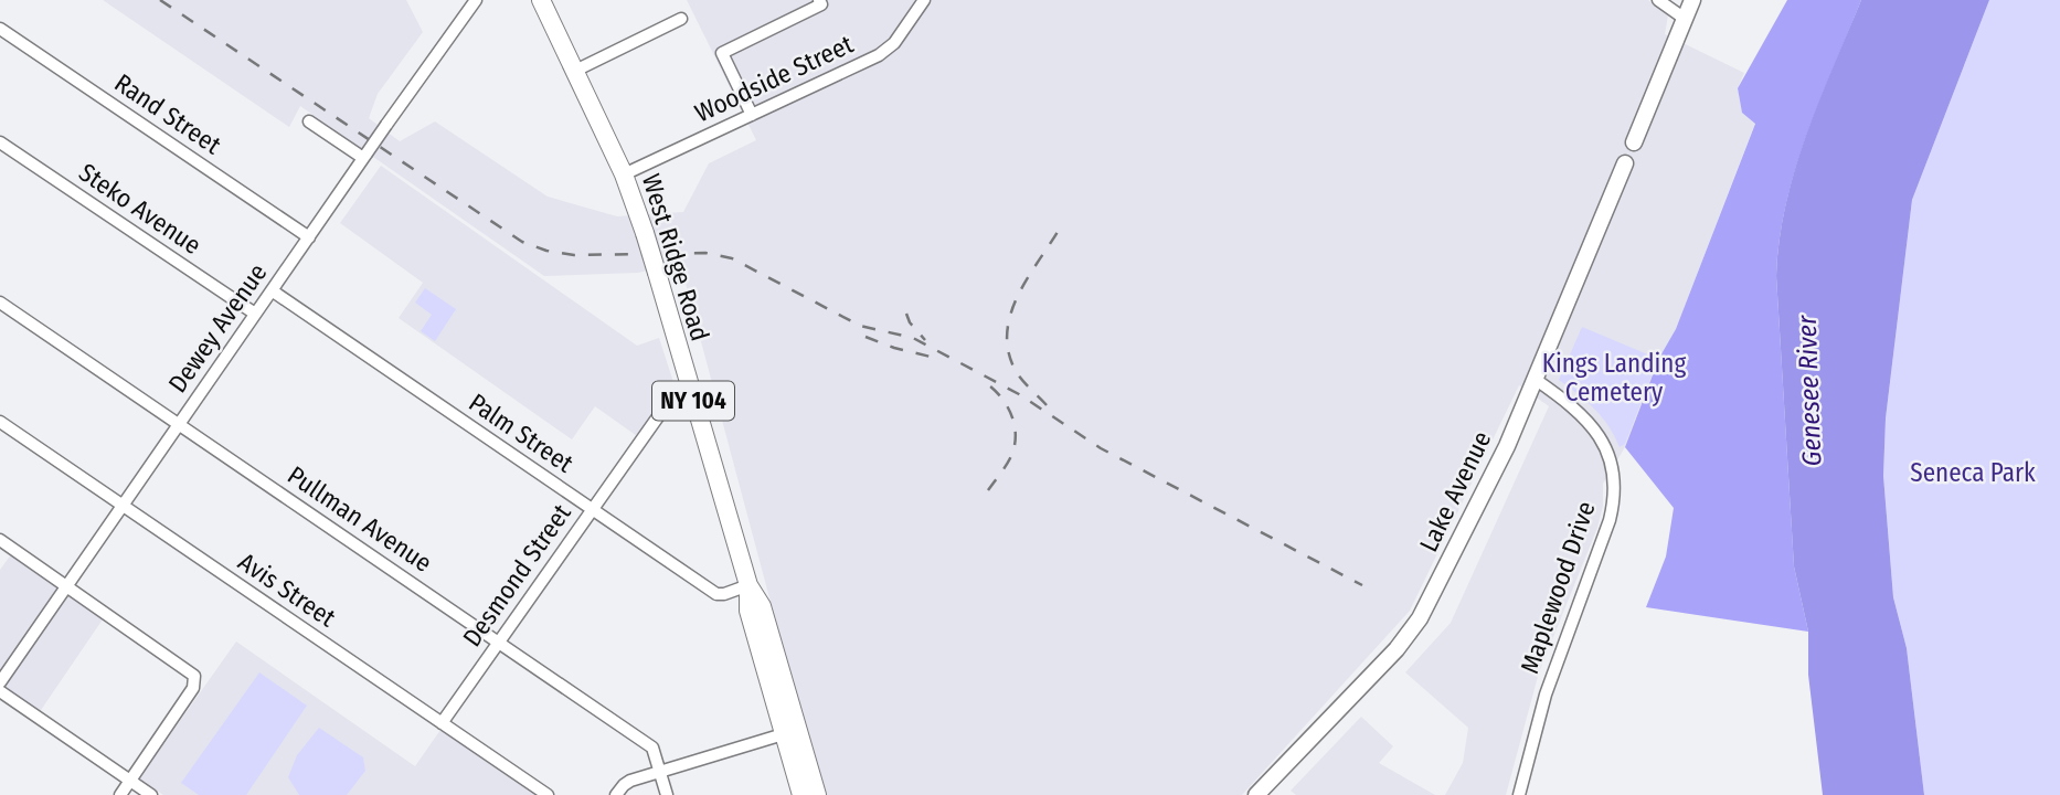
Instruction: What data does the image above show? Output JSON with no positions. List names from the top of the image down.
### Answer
{
  "streets": {
    "highway": ["West Ridge Road", "NY 104"],
    "main road": ["Lake Avenue"],
    "street": [
      "Woodside Street",
      "Rand Street",
      "Steko Avenue",
      "Dewey Avenue",
      "Palm Street",
      "Pullman Avenue",
      "Desmond Street",
      "Maplewood Drive",
      "Avis Street"
    ]
  },
  "crossings": [
    ["Woodside Street", "West Ridge Road"],
    ["Rand Street", "Dewey Avenue"],
    ["Steko Avenue", "Dewey Avenue"],
    ["West Ridge Road", "Palm Street"],
    ["West Ridge Road", "Desmond Street"],
    ["Dewey Avenue", "Palm Street"],
    ["Dewey Avenue", "Pullman Avenue"],
    ["Dewey Avenue", "Avis Street"],
    ["Palm Street", "Desmond Street"],
    ["Lake Avenue", "Maplewood Drive"],
    ["Pullman Avenue", "Desmond Street"],
    ["Desmond Street", "Avis Street"]
  ],
  "water": ["Genesee River"],
  "parks": ["Kings Landing Cemetery", "Seneca Park"]
}
